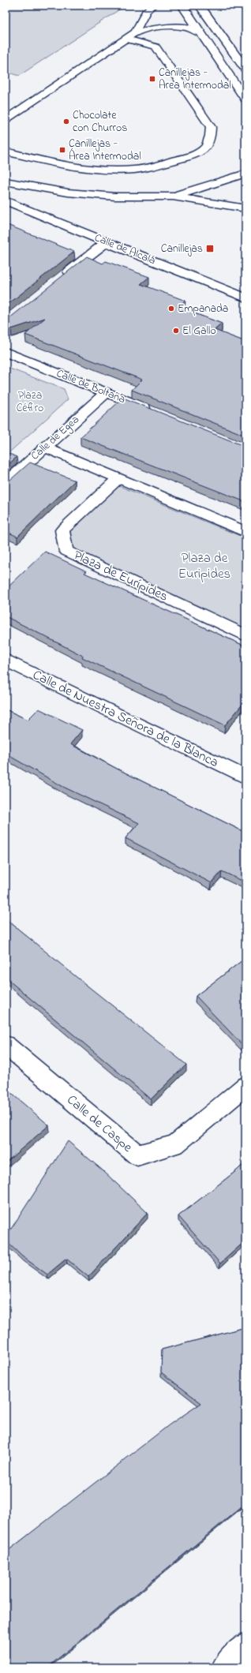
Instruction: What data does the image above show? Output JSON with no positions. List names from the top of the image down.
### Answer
{
  "streets": {
    "street": [
      "Calle de Alcalá",
      "Calle de Boltaña",
      "Calle de Egea",
      "Calle de Nuestra Señora de la Blanca",
      "Calle de Caspe"
    ],
    "lane": ["Plaza de Eurípides"]
  },
  "crossings": [
    ["Calle de Boltaña", "Calle de Egea"]
  ],
  "parks": ["Plaza Céfiro", "Plaza de Euripides"],
  "places": {
    "transit": ["Canillejas - Area Intermodal", "Canillejas - Área Intermodal", "Canillejas"],
    "other": ["Chocolate con Churros", "Empanada", "El Gallo"]
  }
}
